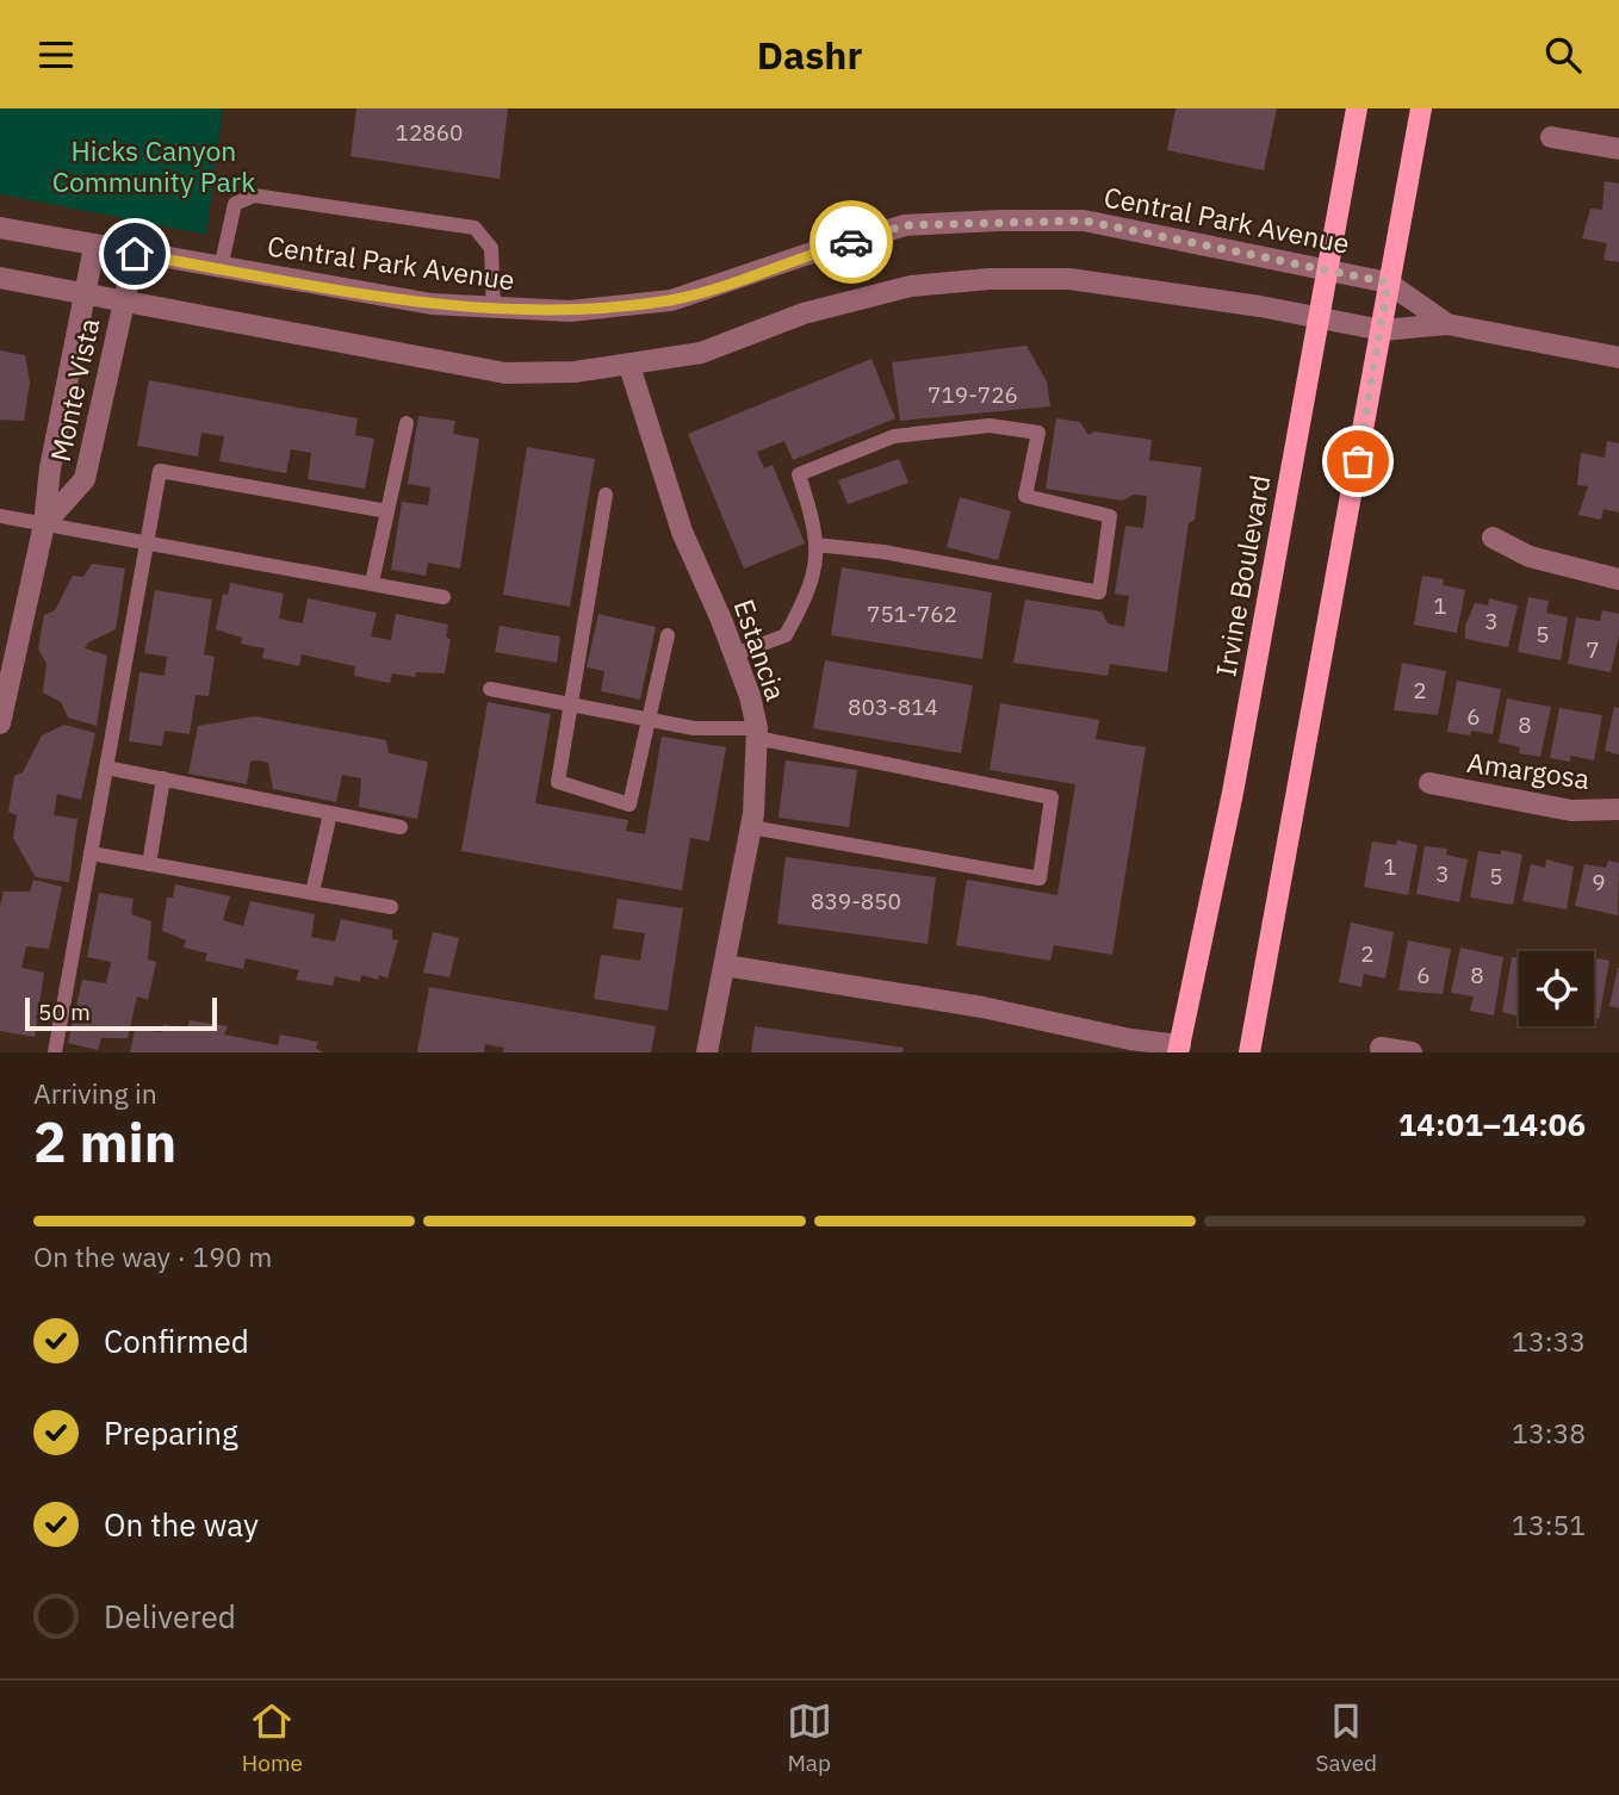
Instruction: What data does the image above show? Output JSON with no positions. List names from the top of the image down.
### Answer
{
  "streets": {
    "main road": ["Irvine Boulevard"],
    "street": [
      "Central Park Avenue",
      "Monte Vista",
      "Estancia",
      "Amargosa"
    ]
  },
  "crossings": [
    ["Central Park Avenue", "Monte Vista"],
    ["Central Park Avenue", "Irvine Boulevard"],
    ["Central Park Avenue", "Estancia"]
  ],
  "parks": ["Hicks Canyon Community Park"],
  "house_numbers": [
    "12860",
    "719-726",
    "1",
    "751-762",
    "3",
    "5",
    "7",
    "2",
    "803-814",
    "6",
    "8",
    "1",
    "3",
    "5",
    "9",
    "839-850",
    "2",
    "6",
    "8"
  ],
  "scale_bar": "50 m",
  "page": {
    "header": "Dashr",
    "scale": "50 m",
    "heading": ["2 min", "Arriving in", "14:01–14:06"],
    "bar": "On the way · 190 m",
    "list": [
      ["Confirmed", "13:33"],
      ["Preparing", "13:38"],
      ["On the way", "13:51"],
      "Delivered"
    ],
    "tabs": ["Home", "Map", "Saved"]
  }
}
